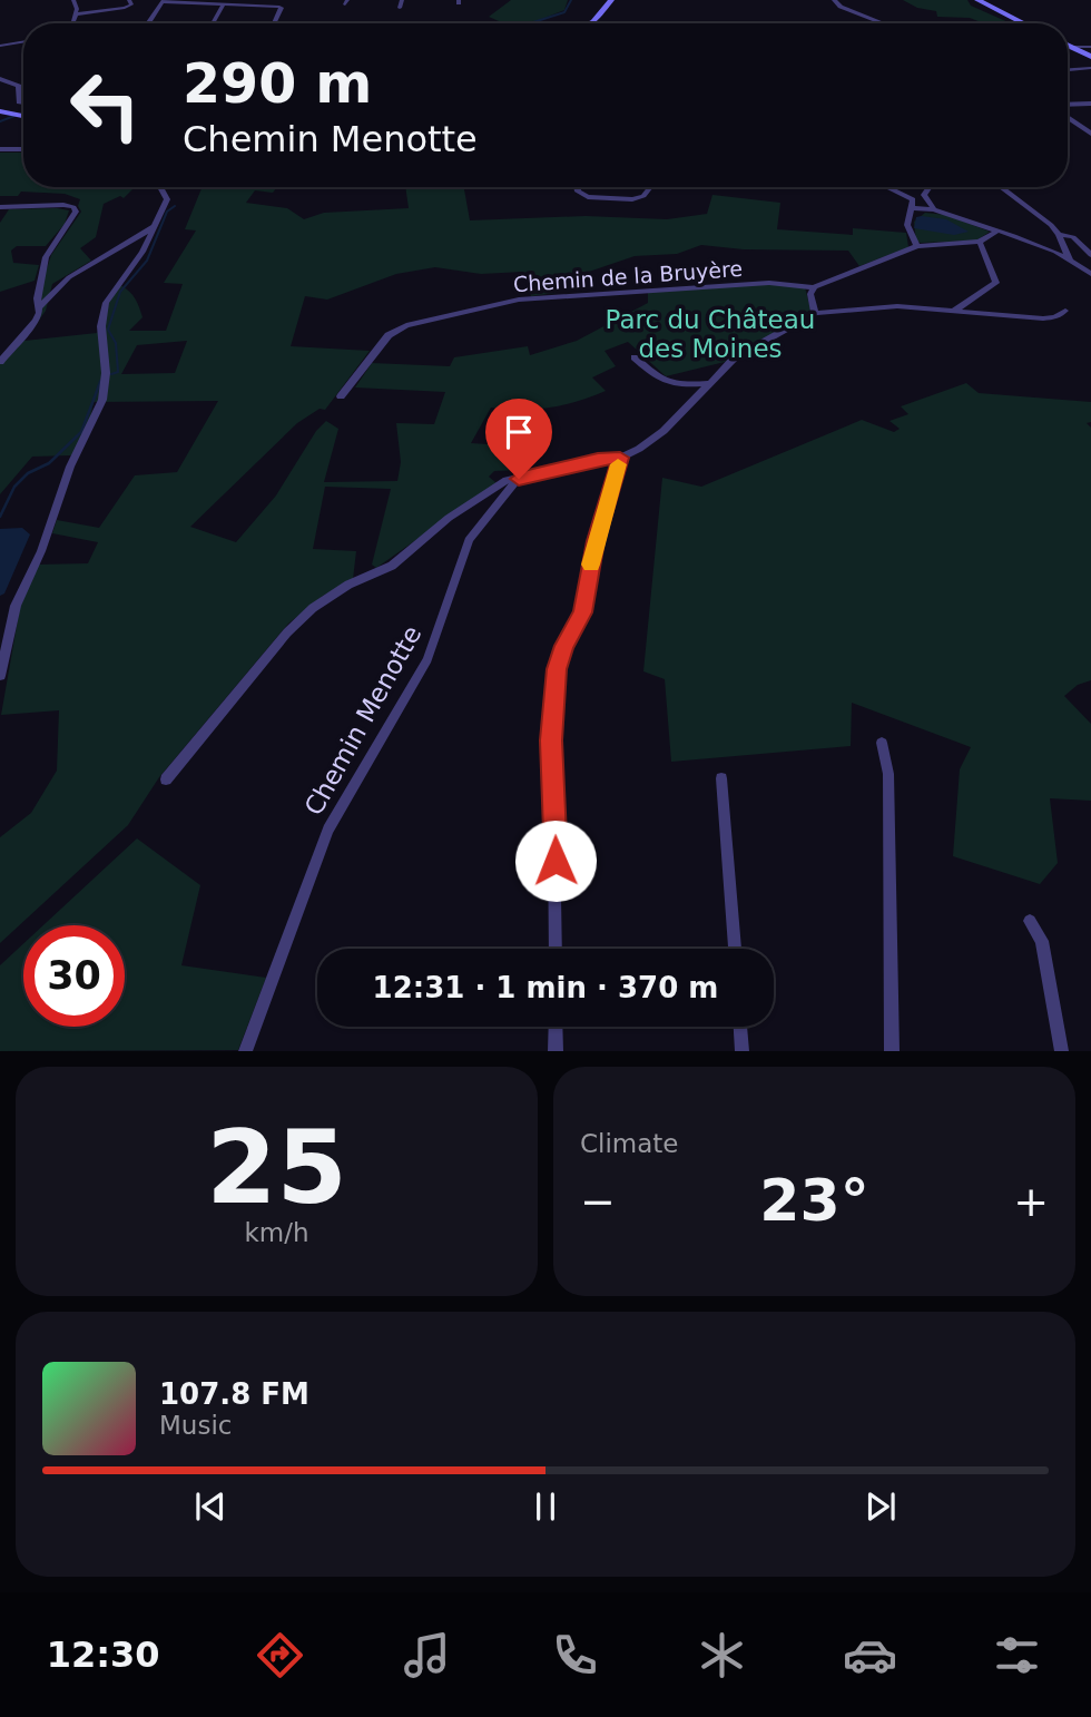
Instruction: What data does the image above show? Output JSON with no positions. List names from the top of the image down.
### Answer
{
  "streets": {
    "street": ["Chemin de la Bruyère", "Chemin Menotte"]
  },
  "parks": ["Parc du Château des Moines"],
  "page": {
    "turn": ["290 m", "Chemin Menotte"],
    "limit": "30",
    "trip": "12:31 · 1 min · 370 m",
    "tile": [
      ["25", "km/h"],
      "Climate"
    ],
    "heat": ["−", "23°", "+"],
    "song": ["107.8 FM", "Music"],
    "tabs": "12:30"
  }
}
